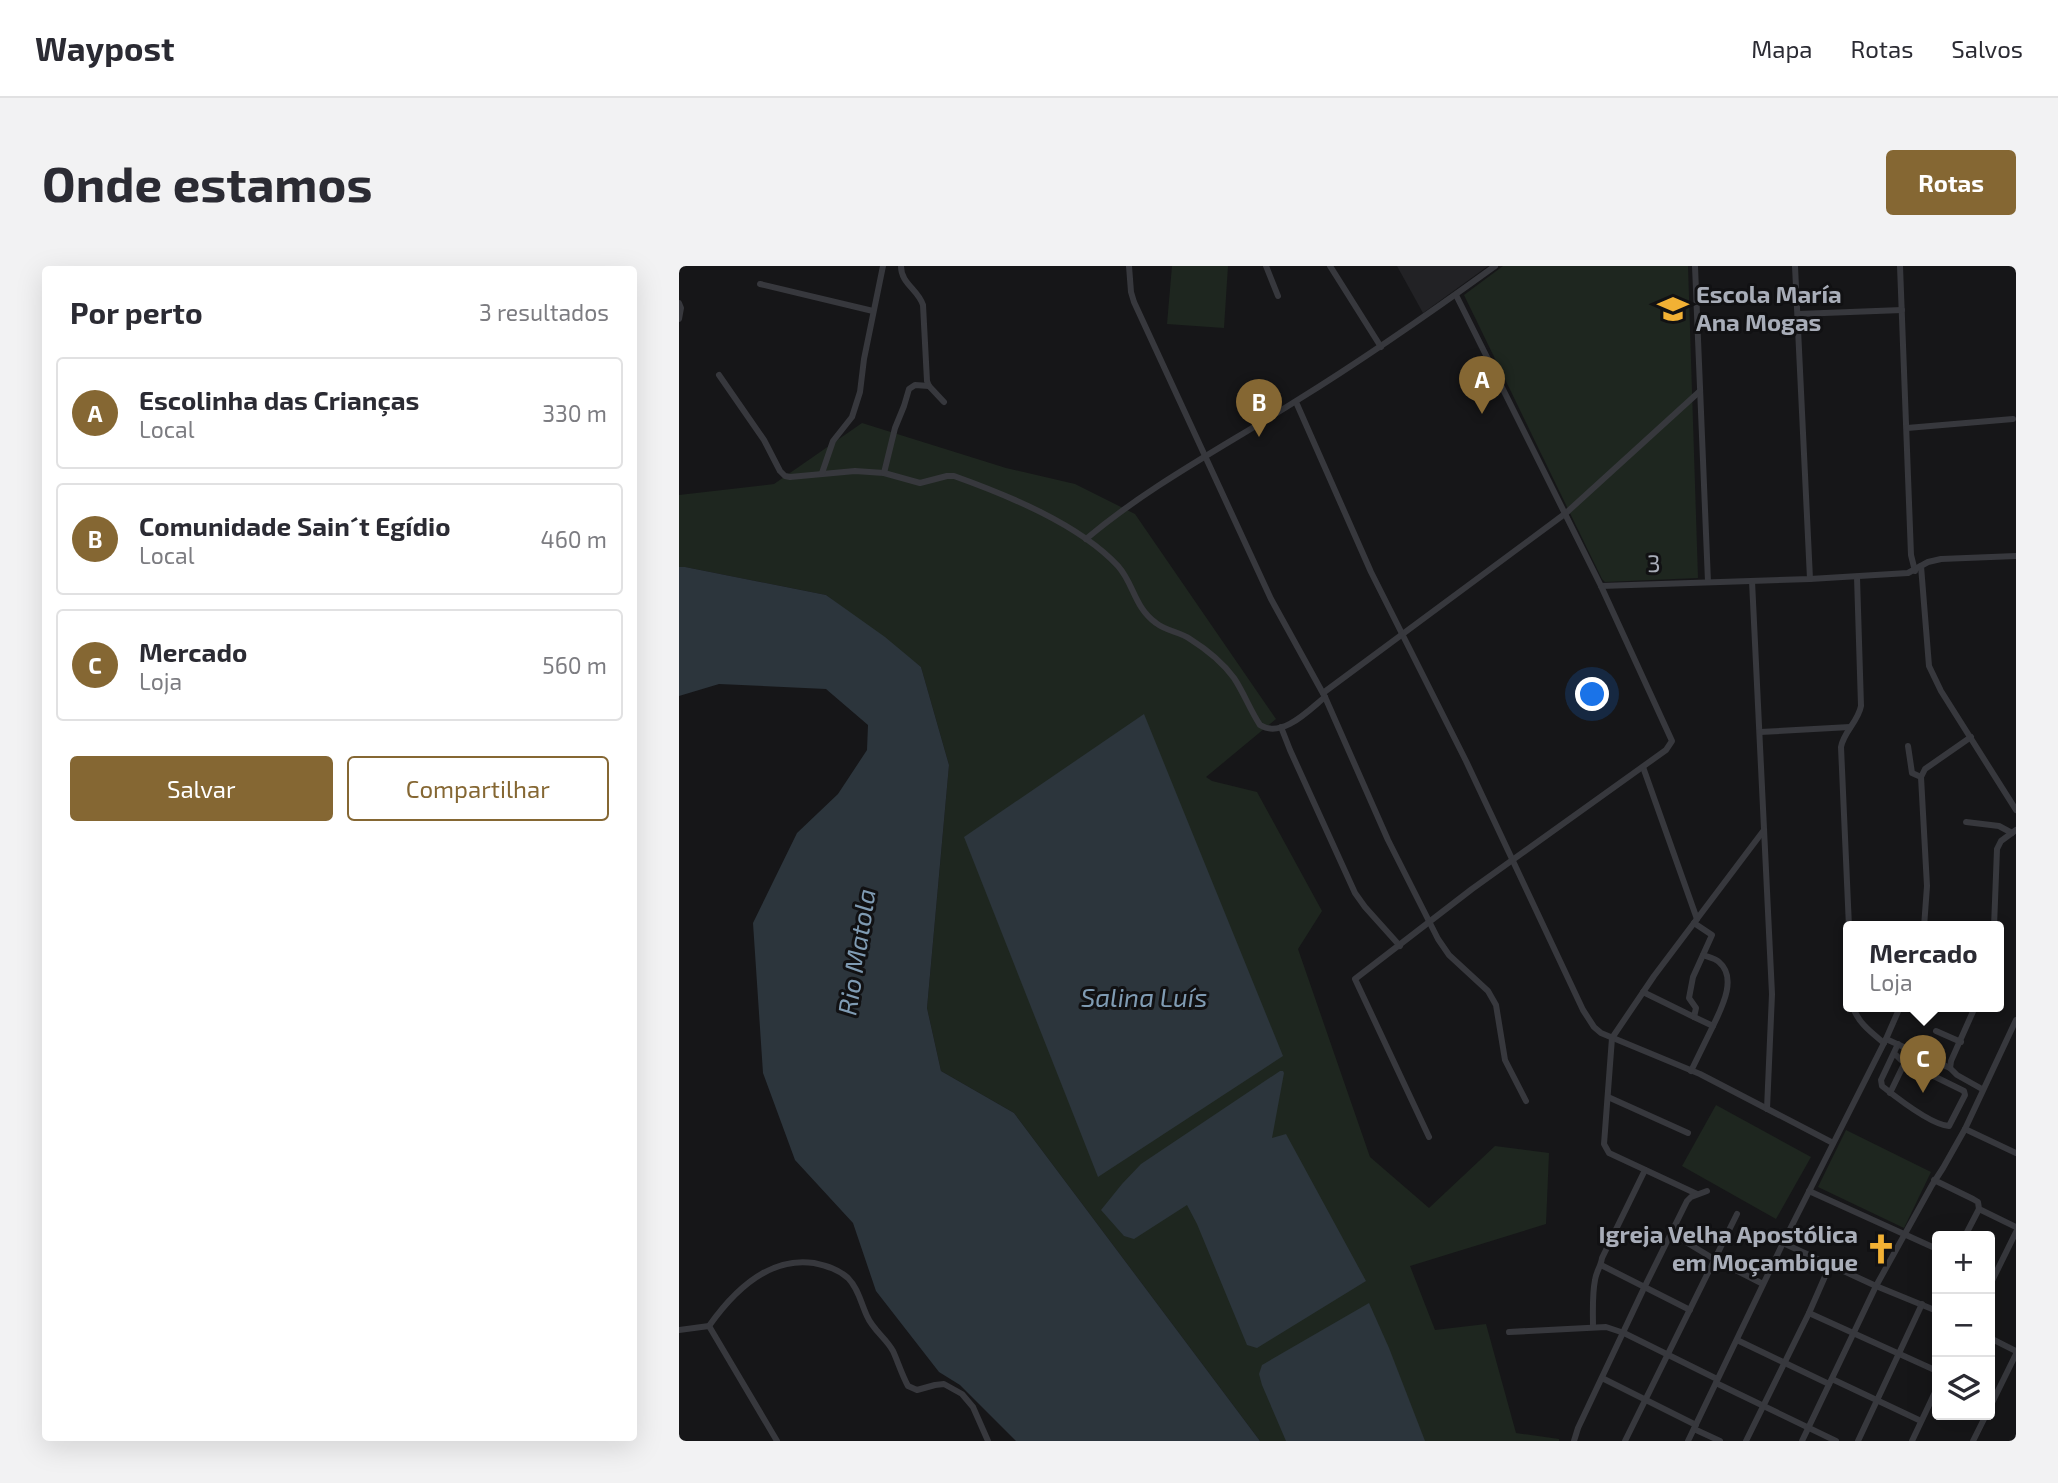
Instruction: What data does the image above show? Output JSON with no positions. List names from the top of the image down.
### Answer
{
  "streets": {
    "street": ["3"]
  },
  "water": ["Rio Matola", "Salina Luís"],
  "places": {
    "school or university": ["Escola María Ana Mogas"],
    "church": ["Igreja Velha Apostólica em Moçambique"]
  },
  "page": {
    "header": "Waypost",
    "nav": ["Mapa", "Rotas", "Salvos"],
    "buttons": [
      "Rotas",
      ["Salvar", "Compartilhar"]
    ],
    "title": "Onde estamos",
    "heading": ["Por perto", "3 resultados"],
    "pins": ["A", "B", "C"],
    "list": [
      {
        "mark": "A",
        "name": "Escolinha das Crianças",
        "note": "Local",
        "value": "330 m"
      },
      {
        "mark": "B",
        "name": "Comunidade Sain´t Egídio",
        "note": "Local",
        "value": "460 m"
      },
      {
        "mark": "C",
        "name": "Mercado",
        "note": "Loja",
        "value": "560 m"
      }
    ],
    "popup": ["Mercado", "Loja"],
    "map_buttons": ["+", "−"]
  }
}
